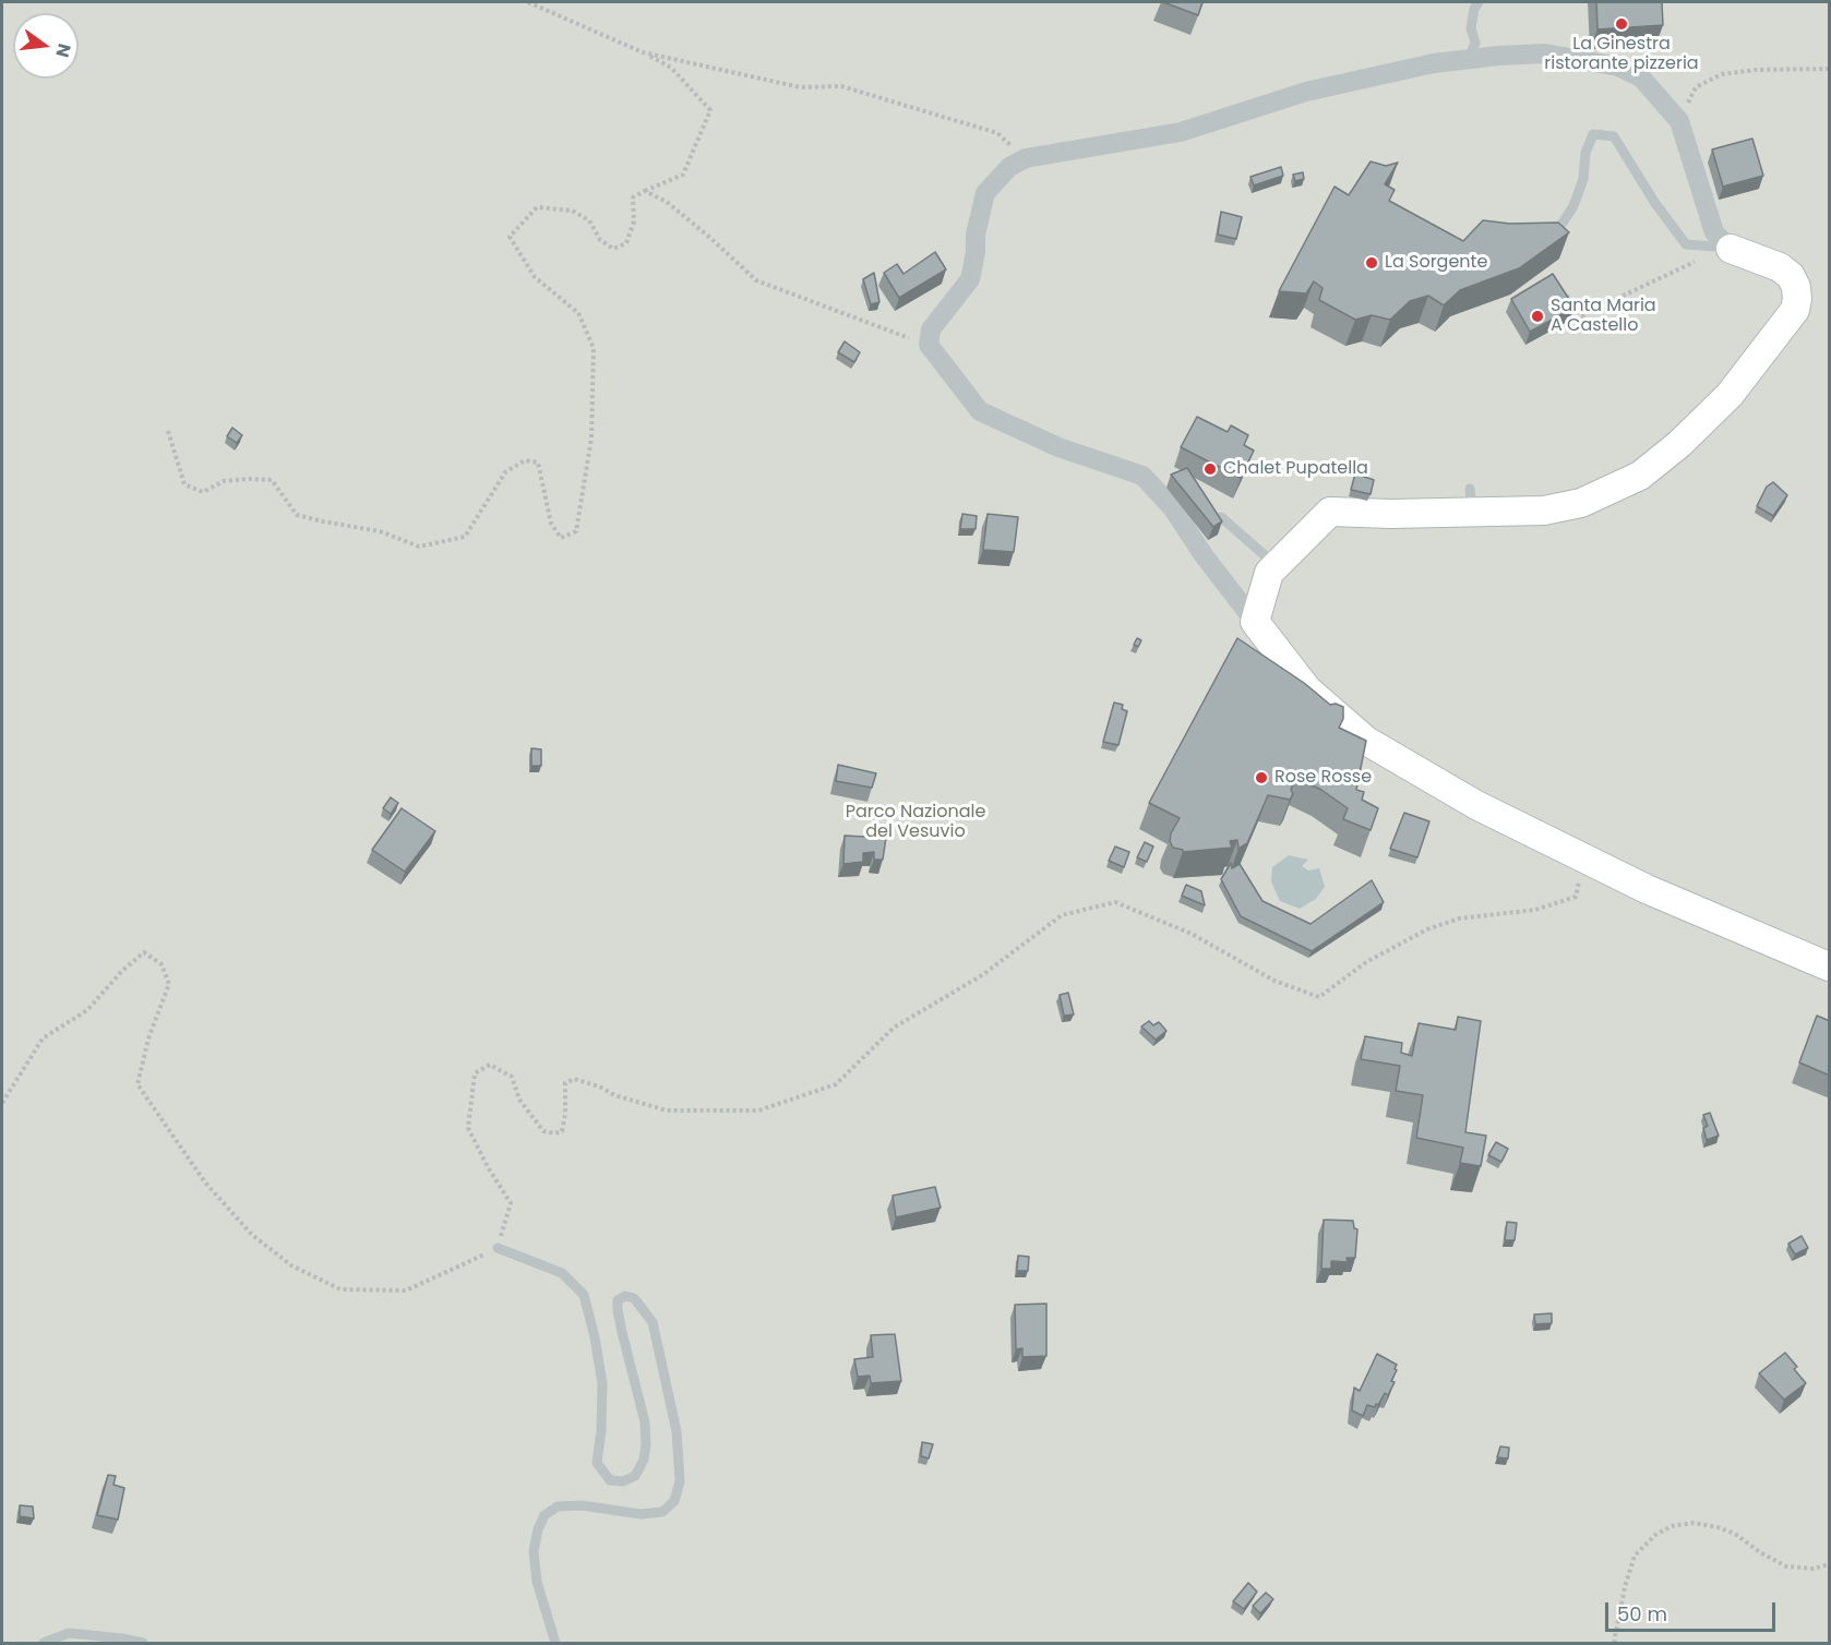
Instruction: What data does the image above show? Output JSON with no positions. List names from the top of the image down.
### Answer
{
  "parks": ["Parco Nazionale del Vesuvio"],
  "places": [
    "La Ginestra ristorante pizzeria",
    "La Sorgente",
    "Santa Maria A Castello",
    "Chalet Pupatella",
    "Rose Rosse"
  ],
  "scale_bar": "50 m",
  "north": "right"
}
